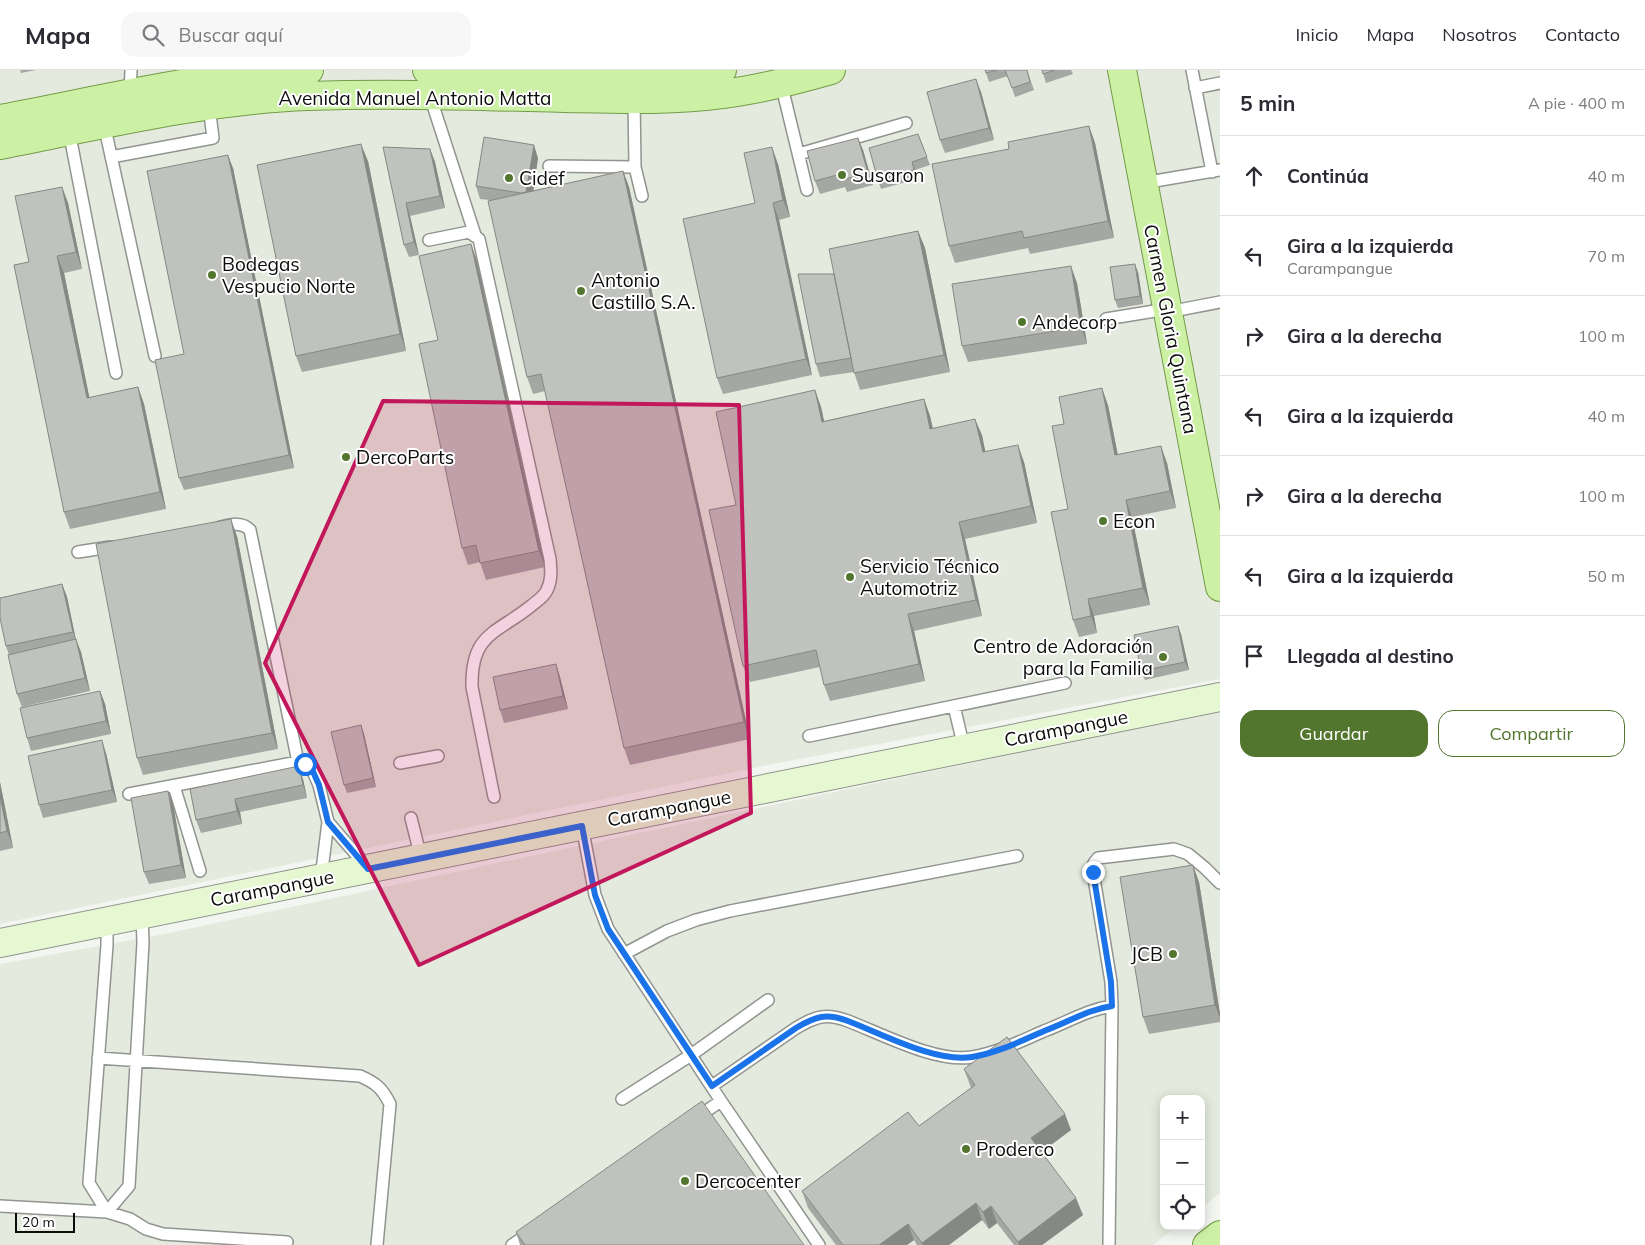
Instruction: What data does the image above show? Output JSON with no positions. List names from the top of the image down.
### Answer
{
  "streets": {
    "main road": ["Avenida Manuel Antonio Matta", "Carmen Gloria Quintana"],
    "street": ["Carampangue"]
  },
  "places": [
    "Susaron",
    "Cidef",
    "Bodegas Vespucio Norte",
    "Antonio Castillo S.A.",
    "Andecorp",
    "DercoParts",
    "Econ",
    "Servicio Técnico Automotriz",
    "Centro de Adoración para la Familia",
    "JCB",
    "Proderco",
    "Dercocenter"
  ],
  "scale_bar": "20 m",
  "page": {
    "header": "Mapa",
    "search": "Buscar aquí",
    "nav": [
      "Inicio",
      "Mapa",
      "Nosotros",
      "Contacto"
    ],
    "heading": ["5 min", "A pie · 400 m"],
    "list": [
      ["Continúa", "40 m"],
      ["Gira a la izquierda", "Carampangue", "70 m"],
      ["Gira a la derecha", "100 m"],
      ["Gira a la izquierda", "40 m"],
      ["Gira a la derecha", "100 m"],
      ["Gira a la izquierda", "50 m"],
      "Llegada al destino"
    ],
    "buttons": ["Guardar", "Compartir"],
    "map_buttons": ["+", "−"],
    "scale": "20 m"
  }
}
